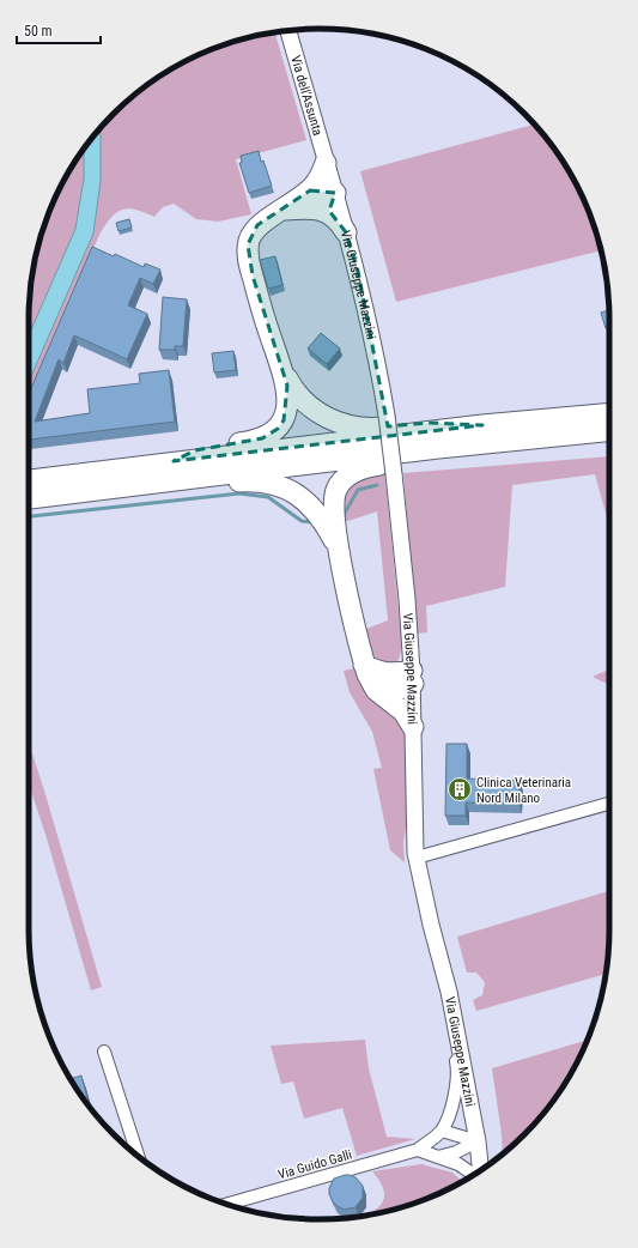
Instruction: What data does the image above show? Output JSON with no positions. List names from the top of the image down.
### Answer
{
  "streets": {
    "street": ["Via dell'Assunta", "Via Giuseppe Mazzini", "Via Guido Galli"]
  },
  "crossings": [
    ["Via dell'Assunta", "Via Giuseppe Mazzini"],
    ["Via Giuseppe Mazzini", "Via Guido Galli"]
  ],
  "places": {
    "building": ["Clinica Veterinaria Nord Milano"]
  },
  "scale_bar": "50 m"
}
